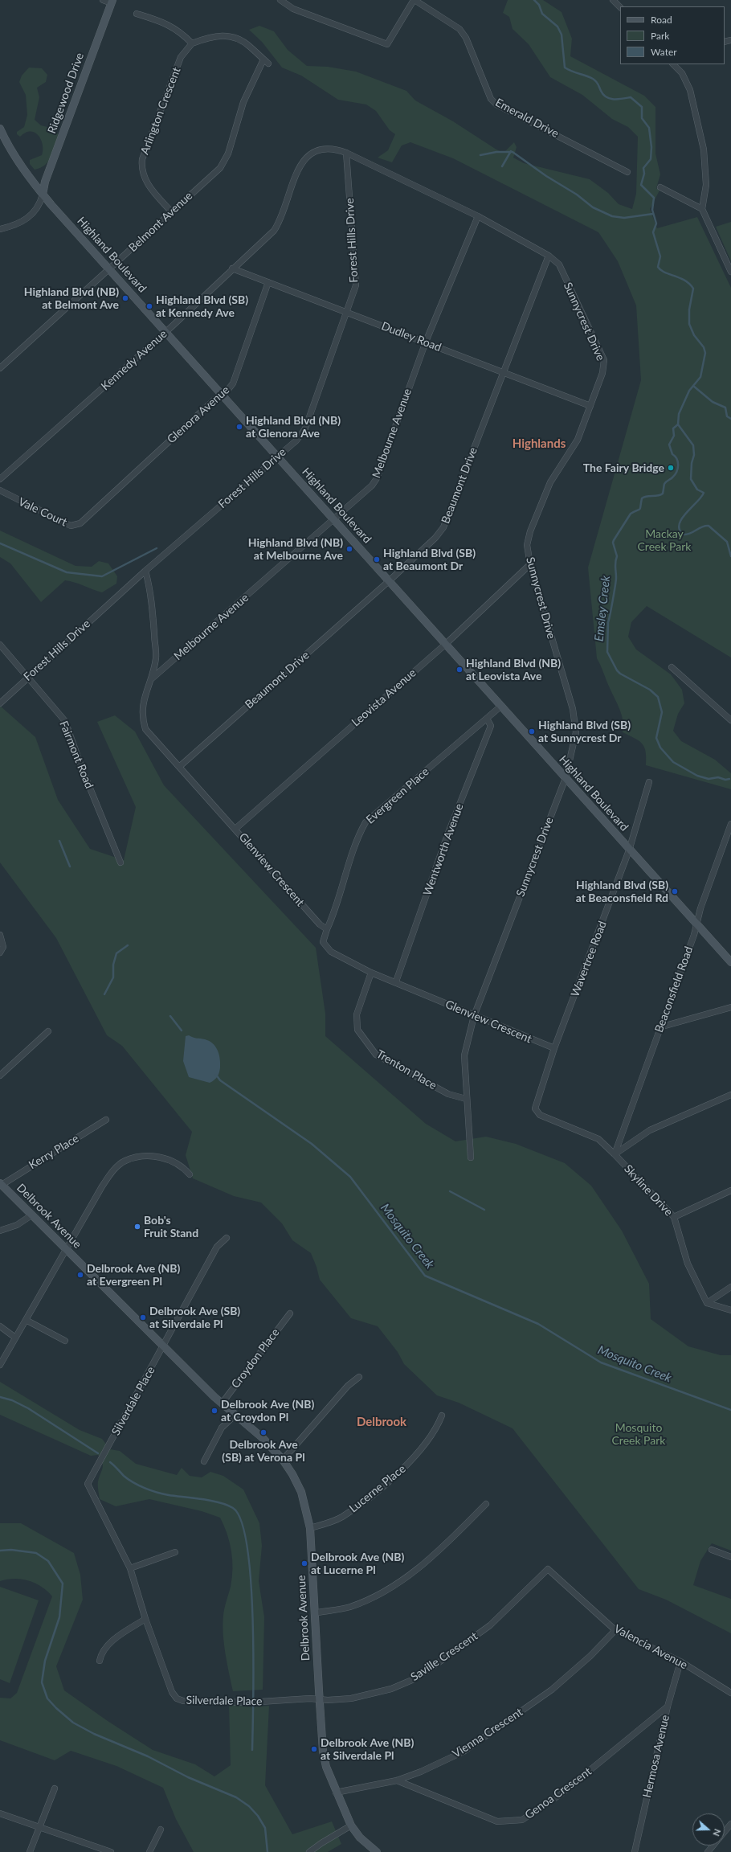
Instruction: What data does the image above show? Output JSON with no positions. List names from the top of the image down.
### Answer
{
  "streets": {
    "street": [
      "Ridgewood Drive",
      "Arlington Crescent",
      "Emerald Drive",
      "Belmont Avenue",
      "Forest Hills Drive",
      "Highland Boulevard",
      "Sunnycrest Drive",
      "Dudley Road",
      "Kennedy Avenue",
      "Glenora Avenue",
      "Melbourne Avenue",
      "Beaumont Drive",
      "Vale Court",
      "Leovista Avenue",
      "Fairmont Road",
      "Evergreen Place",
      "Wentworth Avenue",
      "Glenview Crescent",
      "Wavertree Road",
      "Beaconsfield Road",
      "Trenton Place",
      "Kerry Place",
      "Skyline Drive",
      "Delbrook Avenue",
      "Croydon Place",
      "Silverdale Place",
      "Lucerne Place",
      "Valencia Avenue",
      "Saville Crescent",
      "Vienna Crescent",
      "Hermosa Avenue",
      "Genoa Crescent"
    ]
  },
  "crossings": [
    ["Ridgewood Drive", "Highland Boulevard"],
    ["Arlington Crescent", "Belmont Avenue"],
    ["Belmont Avenue", "Highland Boulevard"],
    ["Forest Hills Drive", "Highland Boulevard"],
    ["Forest Hills Drive", "Sunnycrest Drive"],
    ["Forest Hills Drive", "Dudley Road"],
    ["Forest Hills Drive", "Kennedy Avenue"],
    ["Forest Hills Drive", "Fairmont Road"],
    ["Forest Hills Drive", "Glenview Crescent"],
    ["Highland Boulevard", "Sunnycrest Drive"],
    ["Highland Boulevard", "Kennedy Avenue"],
    ["Highland Boulevard", "Glenora Avenue"],
    ["Highland Boulevard", "Melbourne Avenue"],
    ["Highland Boulevard", "Beaumont Drive"],
    ["Highland Boulevard", "Leovista Avenue"],
    ["Highland Boulevard", "Evergreen Place"],
    ["Highland Boulevard", "Wavertree Road"],
    ["Highland Boulevard", "Beaconsfield Road"],
    ["Sunnycrest Drive", "Dudley Road"],
    ["Sunnycrest Drive", "Kennedy Avenue"],
    ["Sunnycrest Drive", "Melbourne Avenue"],
    ["Sunnycrest Drive", "Beaumont Drive"],
    ["Sunnycrest Drive", "Leovista Avenue"],
    ["Sunnycrest Drive", "Glenview Crescent"],
    ["Sunnycrest Drive", "Trenton Place"],
    ["Dudley Road", "Kennedy Avenue"],
    ["Dudley Road", "Glenora Avenue"],
    ["Dudley Road", "Melbourne Avenue"],
    ["Dudley Road", "Beaumont Drive"],
    ["Glenora Avenue", "Vale Court"],
    ["Melbourne Avenue", "Glenview Crescent"],
    ["Beaumont Drive", "Glenview Crescent"],
    ["Leovista Avenue", "Glenview Crescent"],
    ["Evergreen Place", "Wentworth Avenue"],
    ["Evergreen Place", "Glenview Crescent"],
    ["Wentworth Avenue", "Glenview Crescent"],
    ["Glenview Crescent", "Wavertree Road"],
    ["Glenview Crescent", "Trenton Place"],
    ["Wavertree Road", "Skyline Drive"],
    ["Beaconsfield Road", "Skyline Drive"],
    ["Kerry Place", "Delbrook Avenue"],
    ["Delbrook Avenue", "Croydon Place"],
    ["Delbrook Avenue", "Silverdale Place"],
    ["Delbrook Avenue", "Lucerne Place"],
    ["Delbrook Avenue", "Saville Crescent"],
    ["Delbrook Avenue", "Vienna Crescent"],
    ["Silverdale Place", "Saville Crescent"],
    ["Valencia Avenue", "Saville Crescent"],
    ["Valencia Avenue", "Vienna Crescent"],
    ["Valencia Avenue", "Hermosa Avenue"],
    ["Vienna Crescent", "Genoa Crescent"],
    ["Hermosa Avenue", "Genoa Crescent"]
  ],
  "districts": ["Highlands", "Delbrook"],
  "water": ["Emsley Creek", "Mosquito Creek"],
  "parks": ["Mackay Creek Park", "Mosquito Creek Park"],
  "places": [
    "Highland Blvd (NB) at Belmont Ave",
    "Highland Blvd (SB) at Kennedy Ave",
    "Highland Blvd (NB) at Glenora Ave",
    "The Fairy Bridge",
    "Highland Blvd (NB) at Melbourne Ave",
    "Highland Blvd (SB) at Beaumont Dr",
    "Highland Blvd (NB) at Leovista Ave",
    "Highland Blvd (SB) at Sunnycrest Dr",
    "Highland Blvd (SB) at Beaconsfield Rd",
    "Bob's Fruit Stand",
    "Delbrook Ave (NB) at Evergreen Pl",
    "Delbrook Ave (SB) at Silverdale Pl",
    "Delbrook Ave (NB) at Croydon Pl",
    "Delbrook Ave (SB) at Verona Pl",
    "Delbrook Ave (NB) at Lucerne Pl",
    "Delbrook Ave (NB) at Silverdale Pl"
  ],
  "legend": ["Road", "Park", "Water"],
  "north": "right"
}
